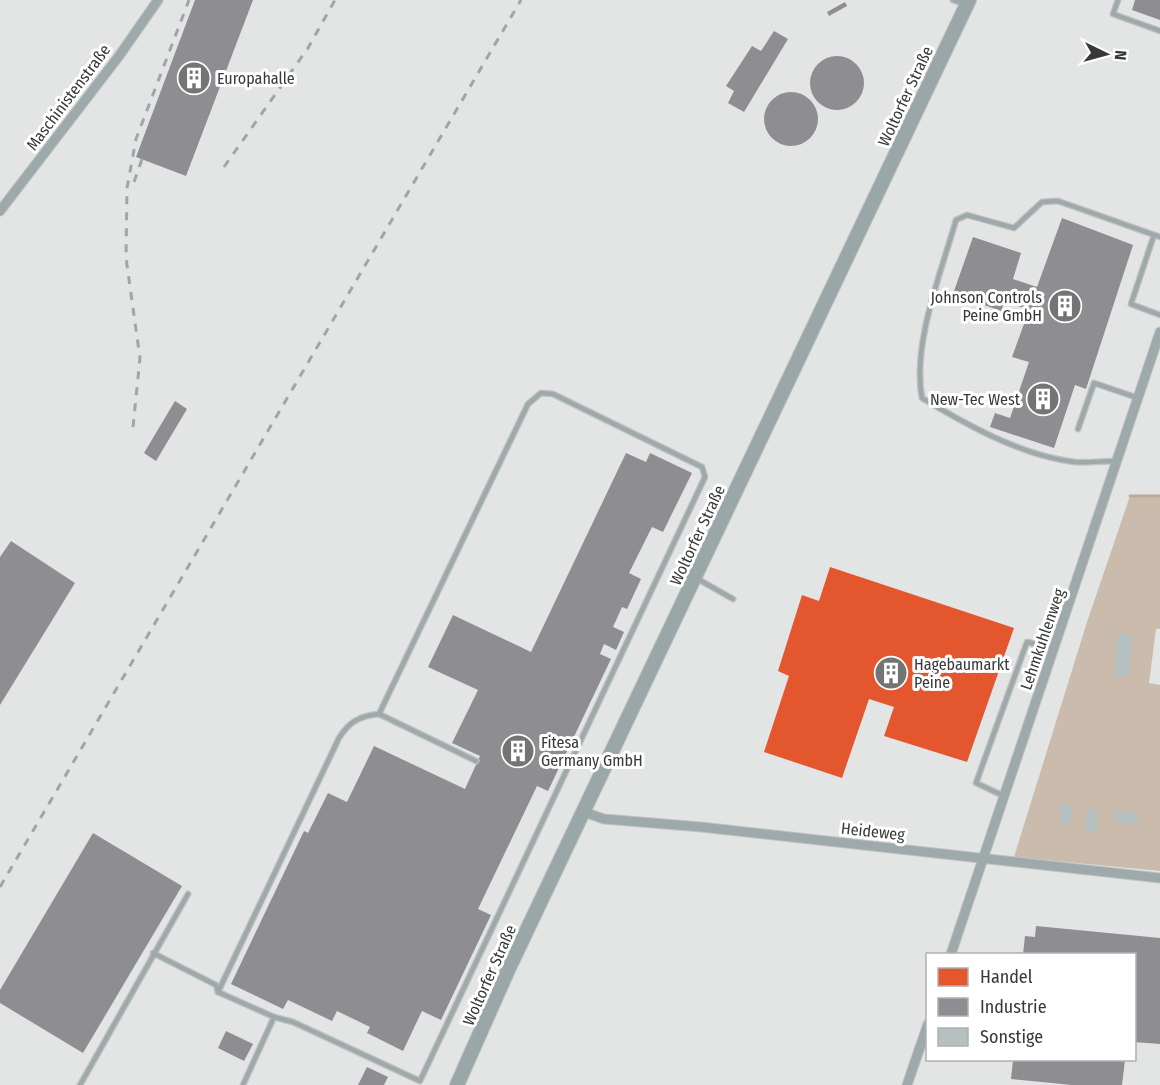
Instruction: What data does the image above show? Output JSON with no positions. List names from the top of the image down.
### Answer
{
  "streets": {
    "main road": ["Woltorfer Straße"],
    "street": ["Maschinistenstraße", "Lehmkuhlenweg", "Heideweg"]
  },
  "crossings": [
    ["Woltorfer Straße", "Heideweg"],
    ["Lehmkuhlenweg", "Heideweg"]
  ],
  "places": {
    "building": [
      "Europahalle",
      "Johnson Controls Peine GmbH",
      "New-Tec West",
      "Hagebaumarkt Peine",
      "Fitesa Germany GmbH"
    ]
  },
  "legend": ["Handel", "Industrie", "Sonstige"],
  "north": "right"
}
